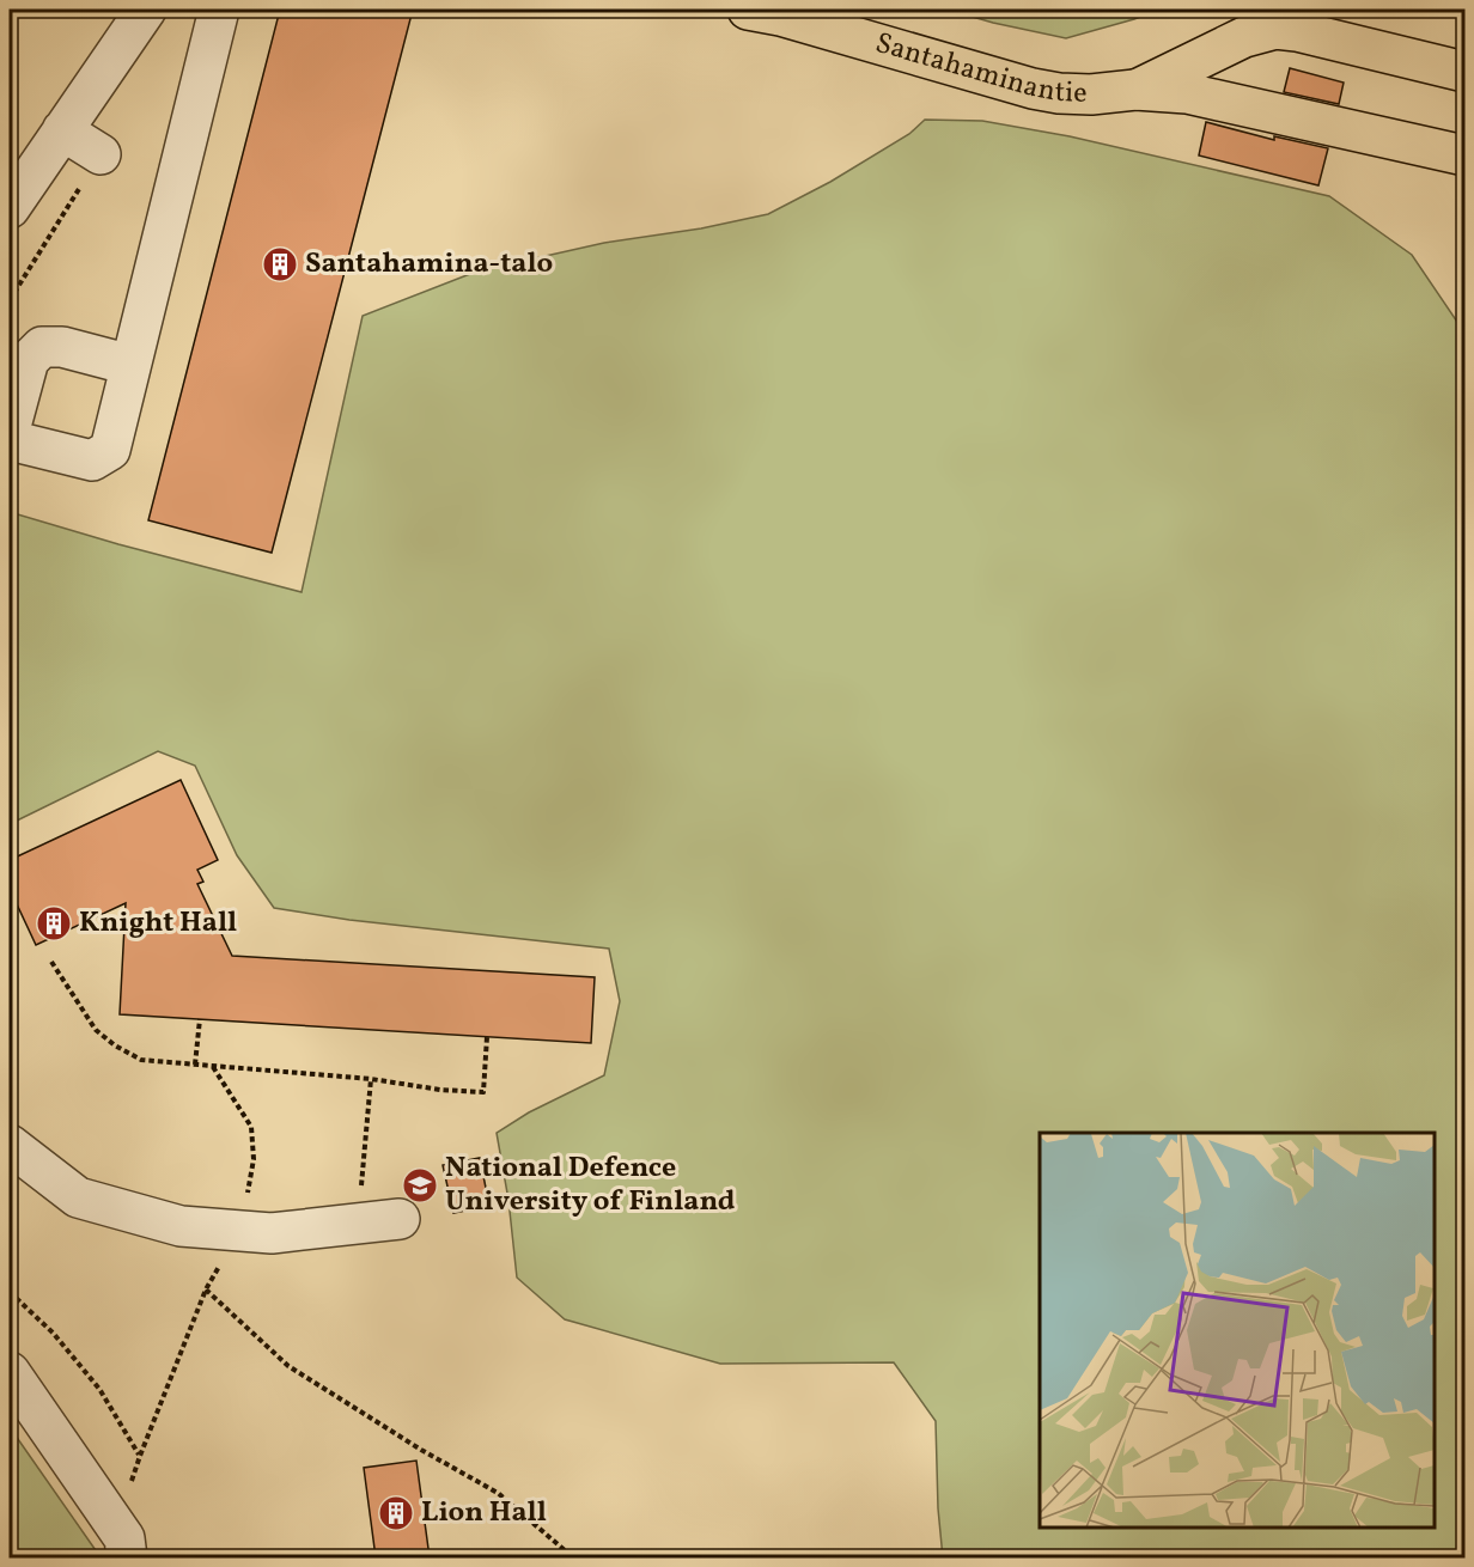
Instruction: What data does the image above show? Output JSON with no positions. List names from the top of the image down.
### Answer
{
  "streets": {
    "main road": ["Santahaminantie"]
  },
  "places": {
    "building": ["Santahamina-talo", "Knight Hall", "Lion Hall"],
    "school or university": ["National Defence University of Finland"]
  }
}
